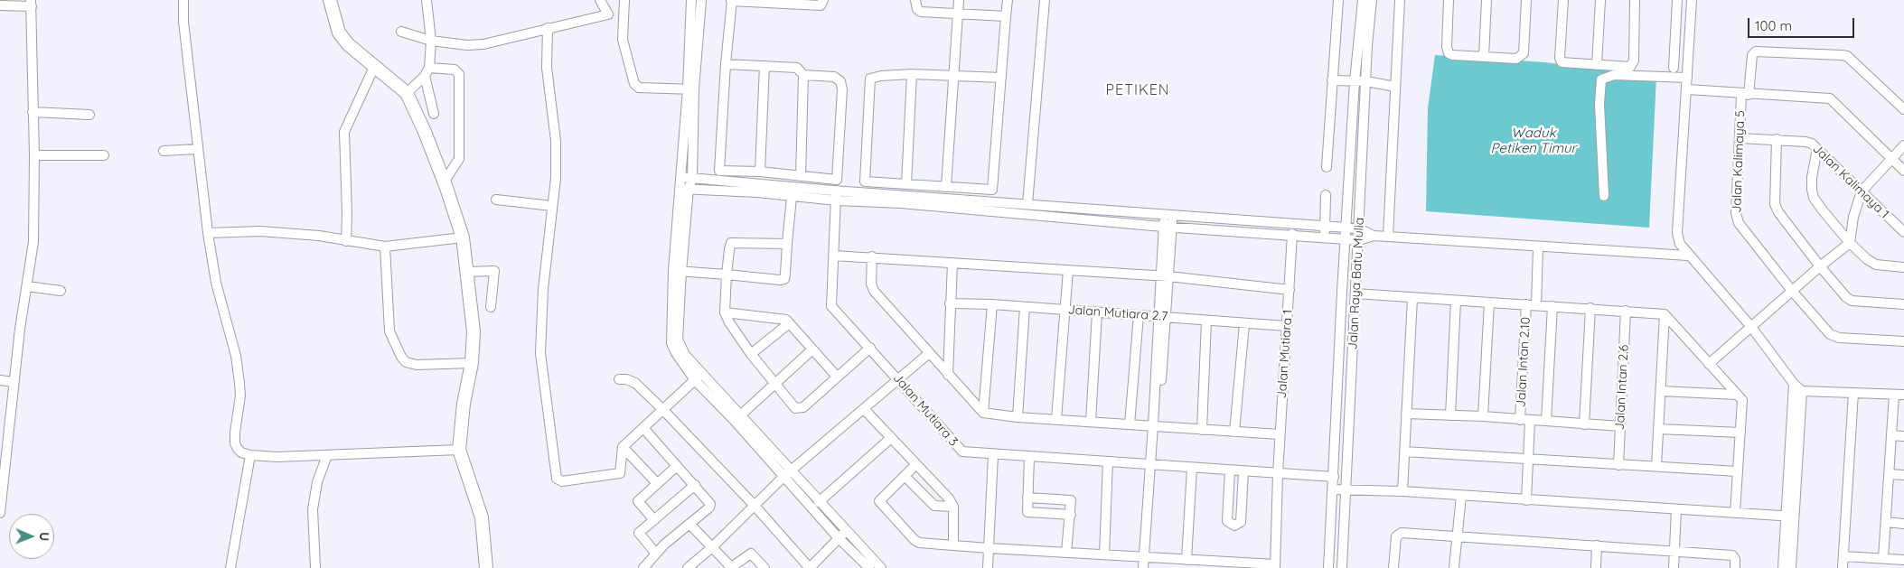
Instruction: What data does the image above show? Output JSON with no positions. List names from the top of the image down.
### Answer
{
  "streets": {
    "street": [
      "Jalan Kalimaya 5",
      "Jalan Kalimaya 1",
      "Jalan Raya Batu Mulia",
      "Jalan Mutiara 2.7",
      "Jalan Mutiara 1",
      "Jalan Intan 2.10",
      "Jalan Intan 2.6",
      "Jalan Mutiara 3"
    ]
  },
  "crossings": [
    ["Jalan Kalimaya 5", "Jalan Kalimaya 1"],
    ["Jalan Mutiara 2.7", "Jalan Mutiara 1"],
    ["Jalan Mutiara 1", "Jalan Mutiara 3"]
  ],
  "districts": ["PETIKEN"],
  "water": ["Waduk Petiken Timur"],
  "scale_bar": "100 m",
  "north": "right"
}
